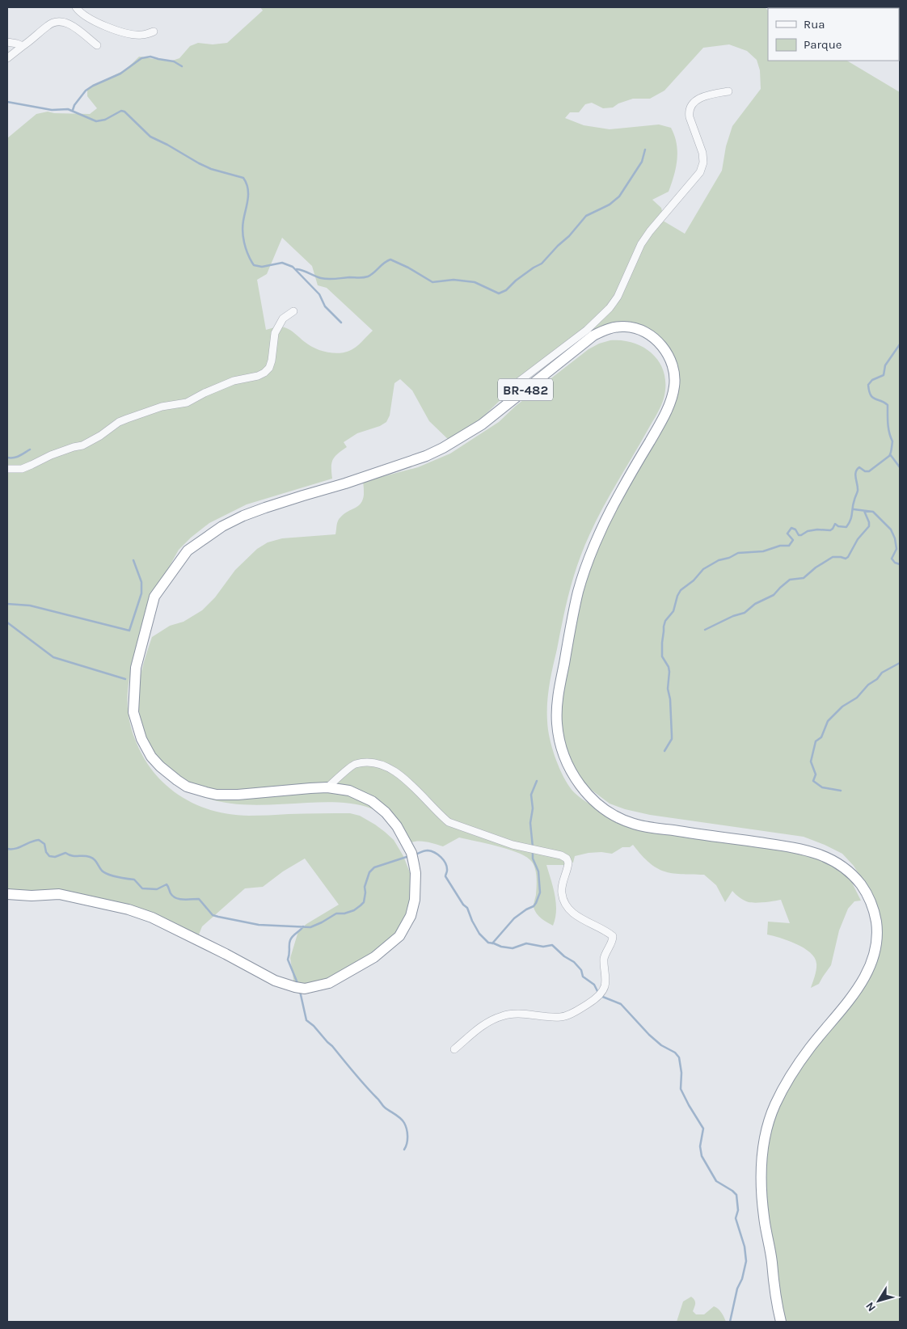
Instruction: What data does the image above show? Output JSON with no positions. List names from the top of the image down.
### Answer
{
  "streets": {
    "highway": ["BR-482"]
  },
  "legend": ["Rua", "Parque"],
  "north": "bottom left"
}
